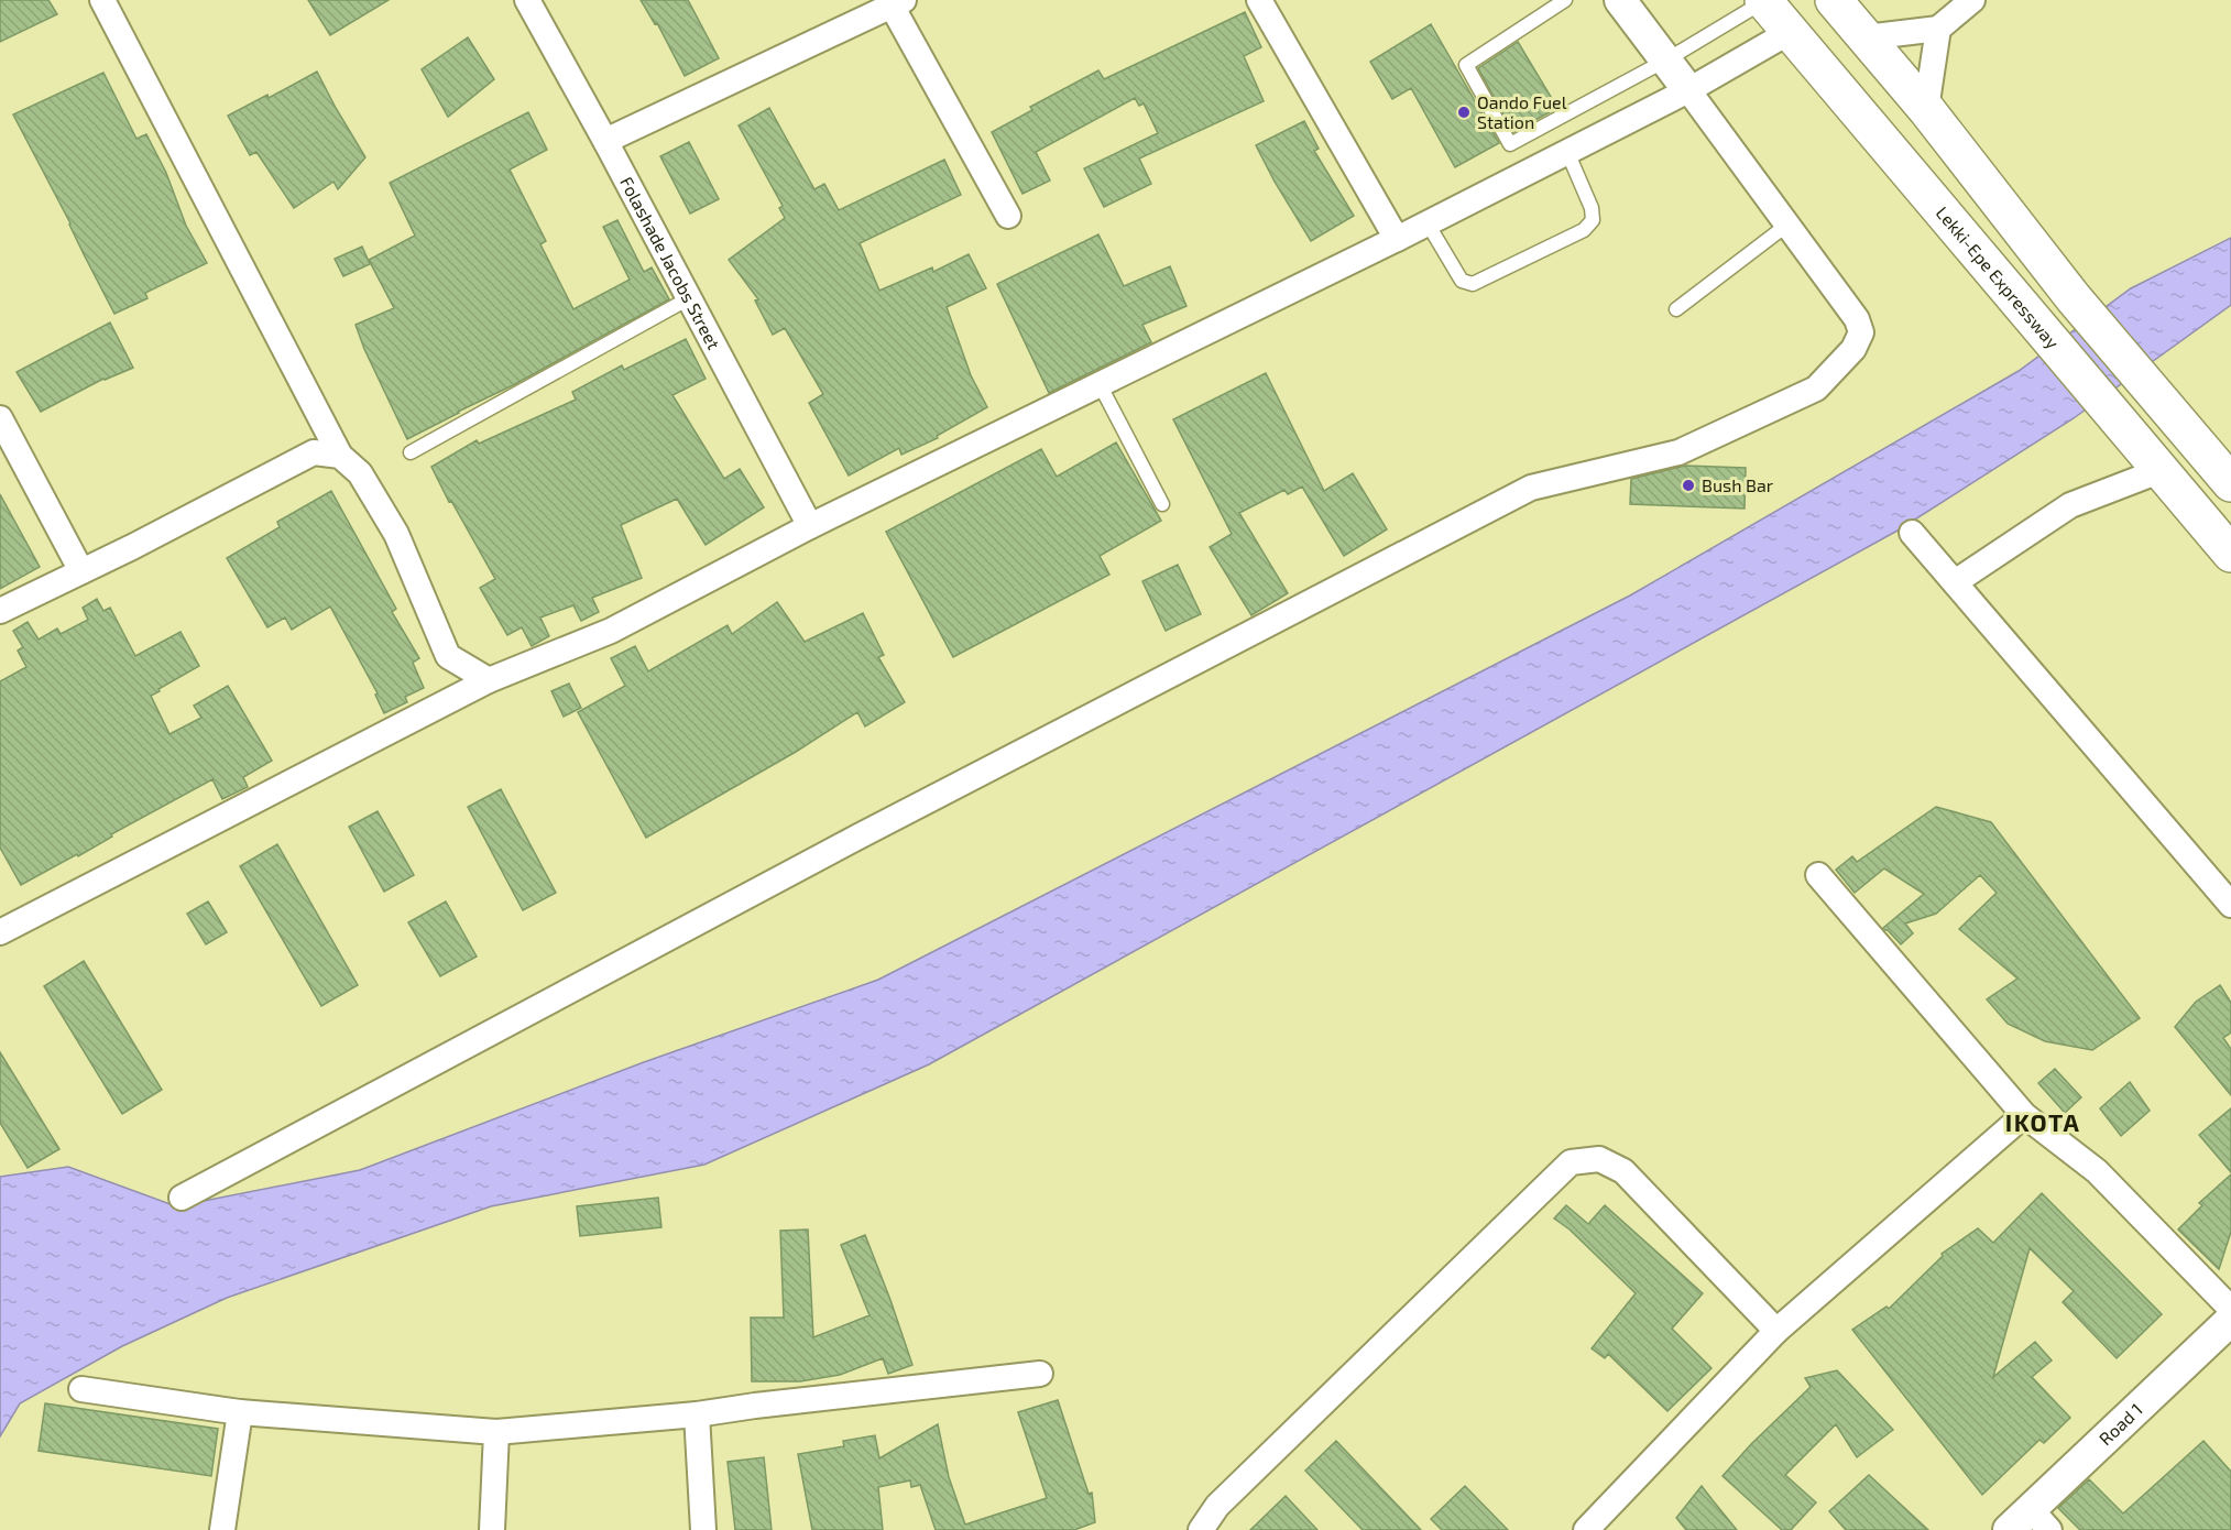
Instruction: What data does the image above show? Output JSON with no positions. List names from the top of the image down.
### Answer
{
  "streets": {
    "highway": ["Lekki-Epe Expressway"],
    "street": ["Folashade Jacobs Street", "Road 1"]
  },
  "districts": ["IKOTA"],
  "places": ["Oando Fuel Station", "Bush Bar"]
}
